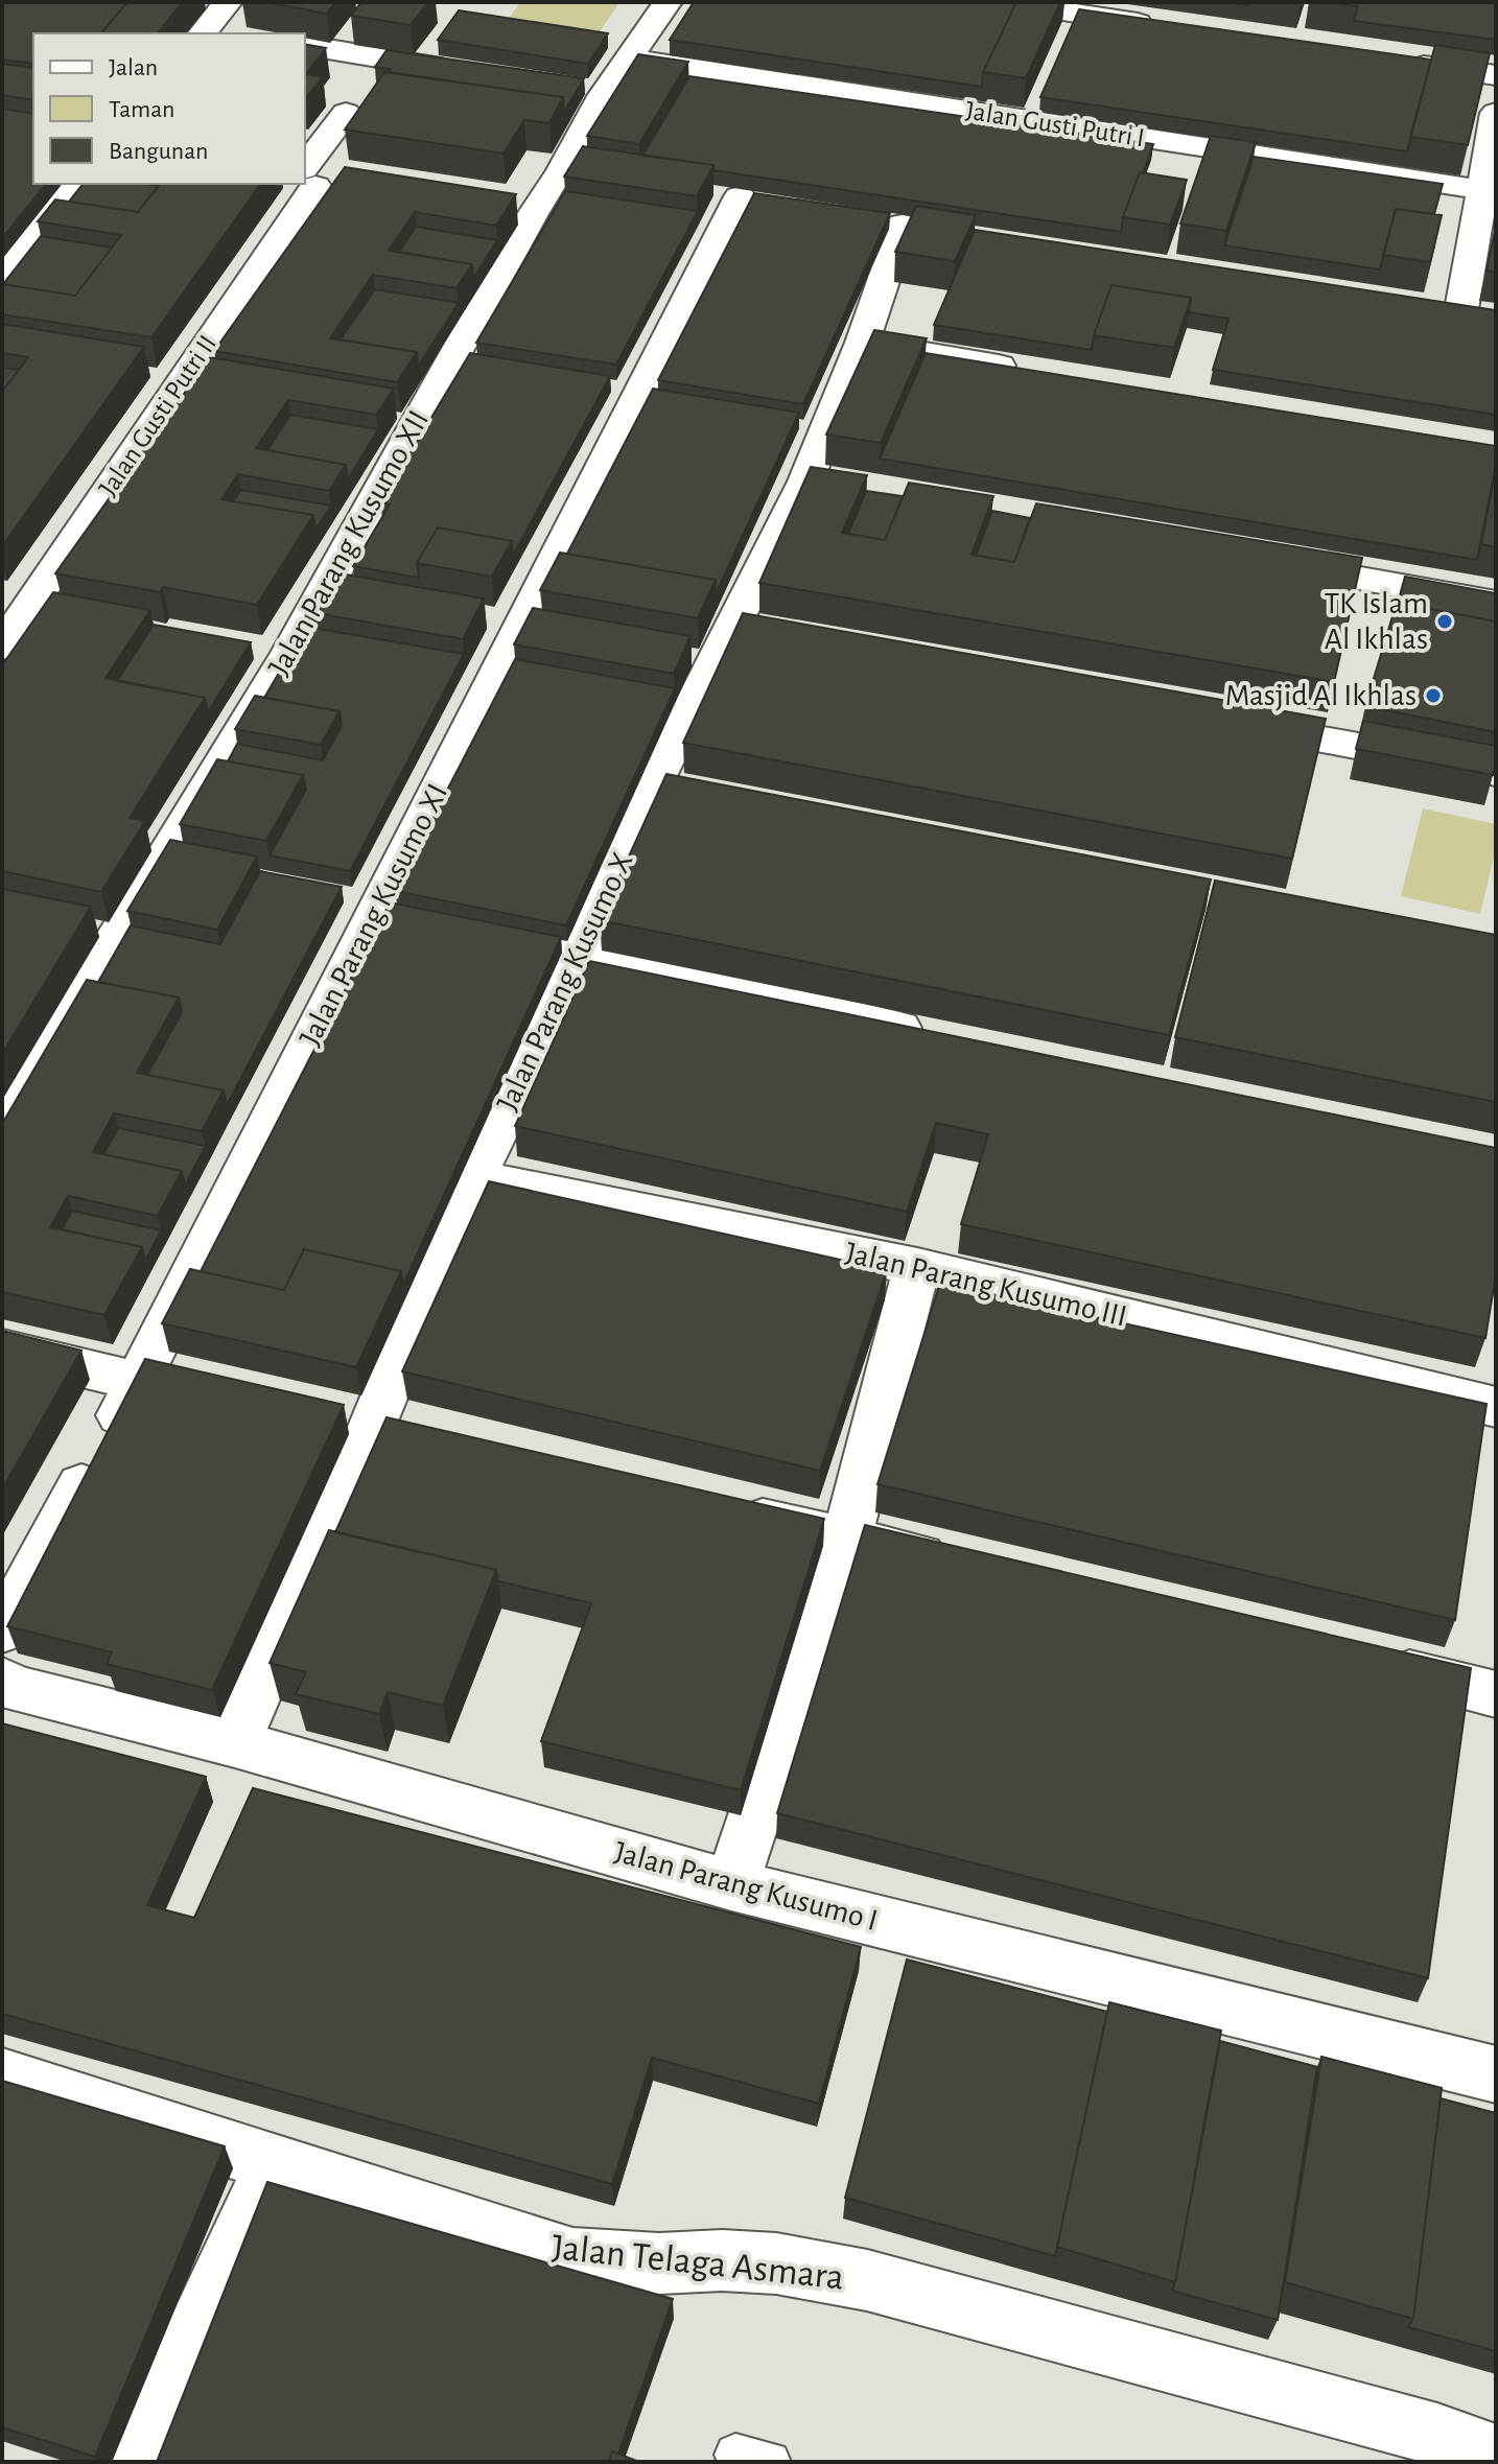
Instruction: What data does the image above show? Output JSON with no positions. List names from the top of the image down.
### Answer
{
  "streets": {
    "street": [
      "Jalan Gusti Putri I",
      "Jalan Gusti Putri II",
      "Jalan Parang Kusumo XII",
      "Jalan Parang Kusumo XI",
      "Jalan Parang Kusumo X",
      "Jalan Parang Kusumo III",
      "Jalan Parang Kusumo I",
      "Jalan Telaga Asmara"
    ]
  },
  "crossings": [
    ["Jalan Gusti Putri I", "Jalan Parang Kusumo XII"],
    ["Jalan Parang Kusumo X", "Jalan Parang Kusumo III"],
    ["Jalan Parang Kusumo X", "Jalan Parang Kusumo I"]
  ],
  "places": ["TK Islam Al Ikhlas", "Masjid Al Ikhlas"],
  "legend": ["Jalan", "Taman", "Bangunan"]
}
